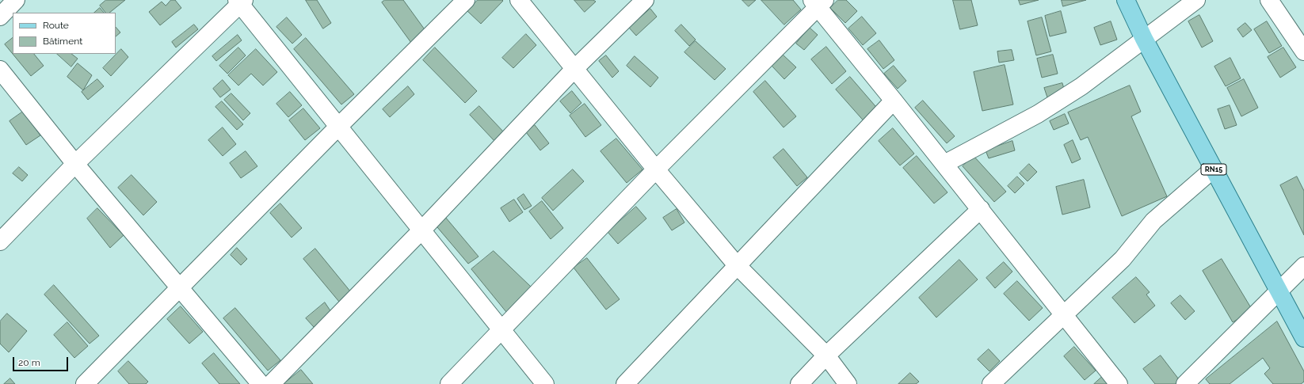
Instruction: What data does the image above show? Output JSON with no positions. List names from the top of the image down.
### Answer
{
  "streets": {
    "main road": ["RN15"]
  },
  "legend": ["Route", "Bâtiment"],
  "scale_bar": "20 m"
}
